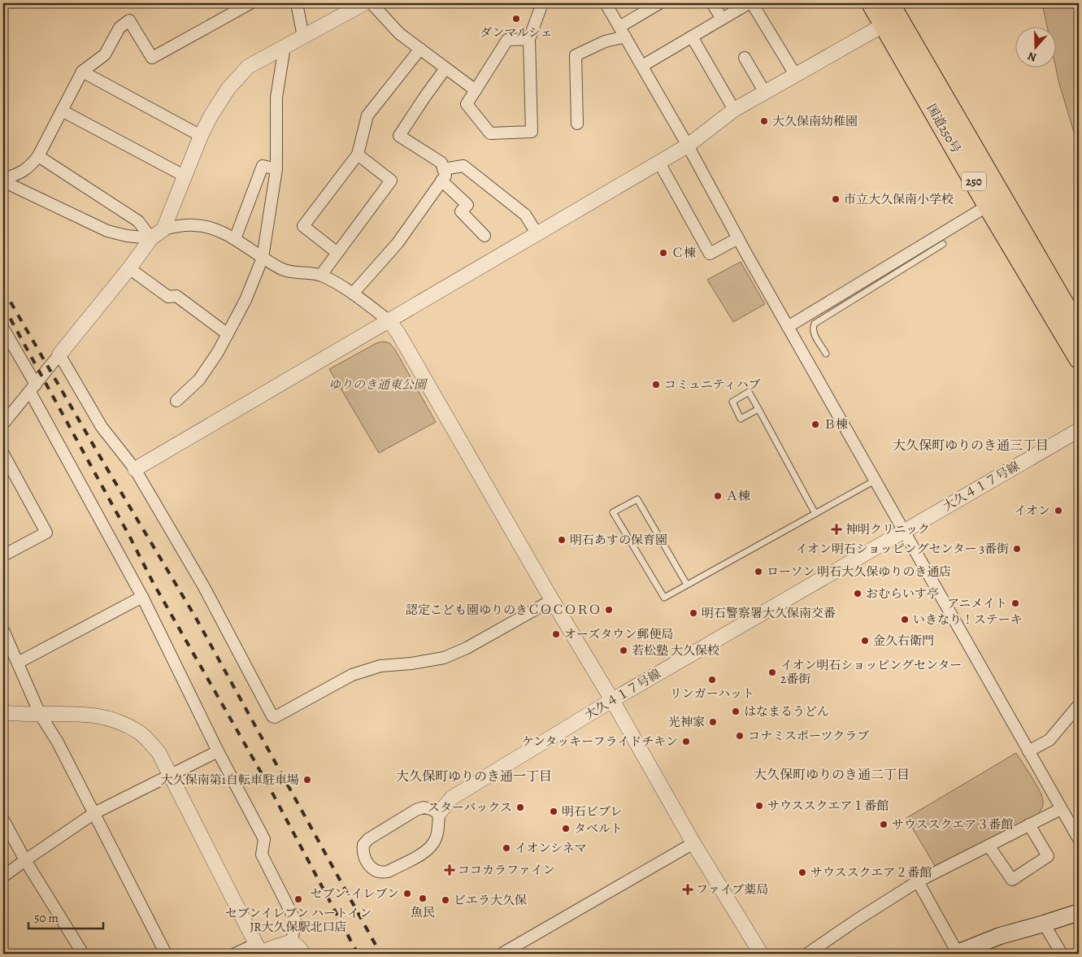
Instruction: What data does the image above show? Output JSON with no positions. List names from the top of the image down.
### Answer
{
  "streets": {
    "highway": ["国道250号", "250"],
    "street": ["大久４１７号線"]
  },
  "districts": ["大久保町ゆりのき通三丁目", "大久保町ゆりのき通二丁目", "大久保町ゆりのき通一丁目"],
  "parks": ["ゆりのき通東公園"],
  "places": {
    "other": [
      "ダンマルシェ",
      "大久保南幼稚園",
      "市立大久保南小学校",
      "Ｃ棟",
      "コミュニティハブ",
      "Ｂ棟",
      "Ａ棟",
      "イオン",
      "明石あすの保育園",
      "イオン明石ショッピングセンター 3番街",
      "ローソン 明石大久保ゆりのき通店",
      "おむらいす亭",
      "アニメイト",
      "認定こども園ゆりのきＣＯＣＯＲＯ",
      "明石警察署大久保南交番",
      "いきなり！ステーキ",
      "オーズタウン郵便局",
      "金久右衛門",
      "若松塾 大久保校",
      "イオン明石ショッピングセンター 2番街",
      "リンガーハット",
      "はなまるうどん",
      "光神家",
      "コナミスポーツクラブ",
      "ケンタッキーフライドチキン",
      "大久保南第1自転車駐車場",
      "サウススクエア１番館",
      "スターバックス",
      "明石ビブレ",
      "サウススクエア３番館",
      "タベルト",
      "イオンシネマ",
      "サウススクエア２番館",
      "セブン-イレブン",
      "魚民",
      "セブンイレブン ハートイン JR大久保駅北口店",
      "ビエラ大久保"
    ],
    "health": ["神明クリニック", "ココカラファイン", "ファイブ薬局"]
  },
  "scale_bar": "50 m",
  "north": "bottom"
}
